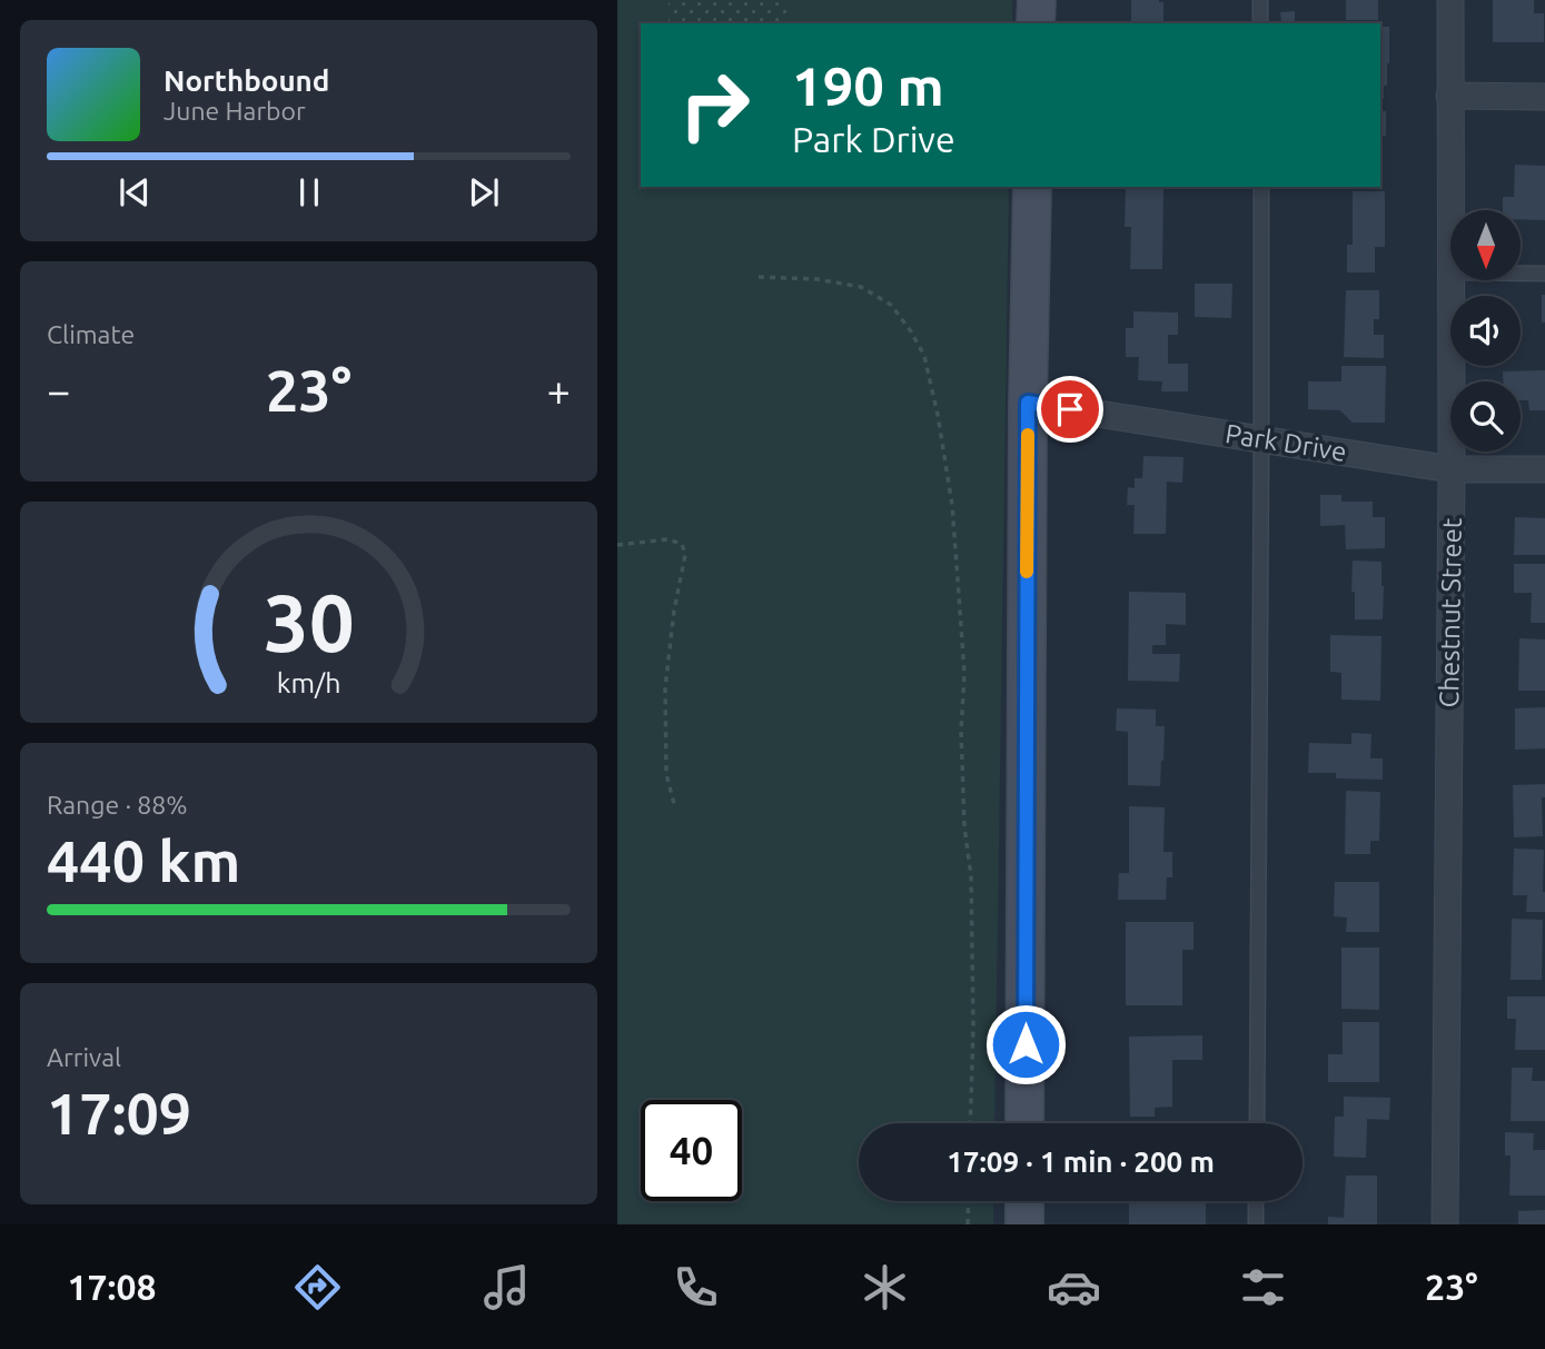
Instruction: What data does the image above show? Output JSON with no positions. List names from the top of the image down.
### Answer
{
  "streets": {
    "street": ["Park Drive", "Chestnut Street"]
  },
  "crossings": [
    ["Park Drive", "Chestnut Street"]
  ],
  "north": "bottom",
  "page": {
    "turn": ["190 m", "Park Drive"],
    "song": ["Northbound", "June Harbor"],
    "tile": [
      "Climate",
      ["Range · 88%", "440 km"],
      ["Arrival", "17:09"]
    ],
    "heat": ["−", "23°", "+"],
    "limit": "40",
    "trip": "17:09 · 1 min · 200 m",
    "tabs": ["17:08", "23°"],
    "gauge": ["30", "km/h"]
  }
}
